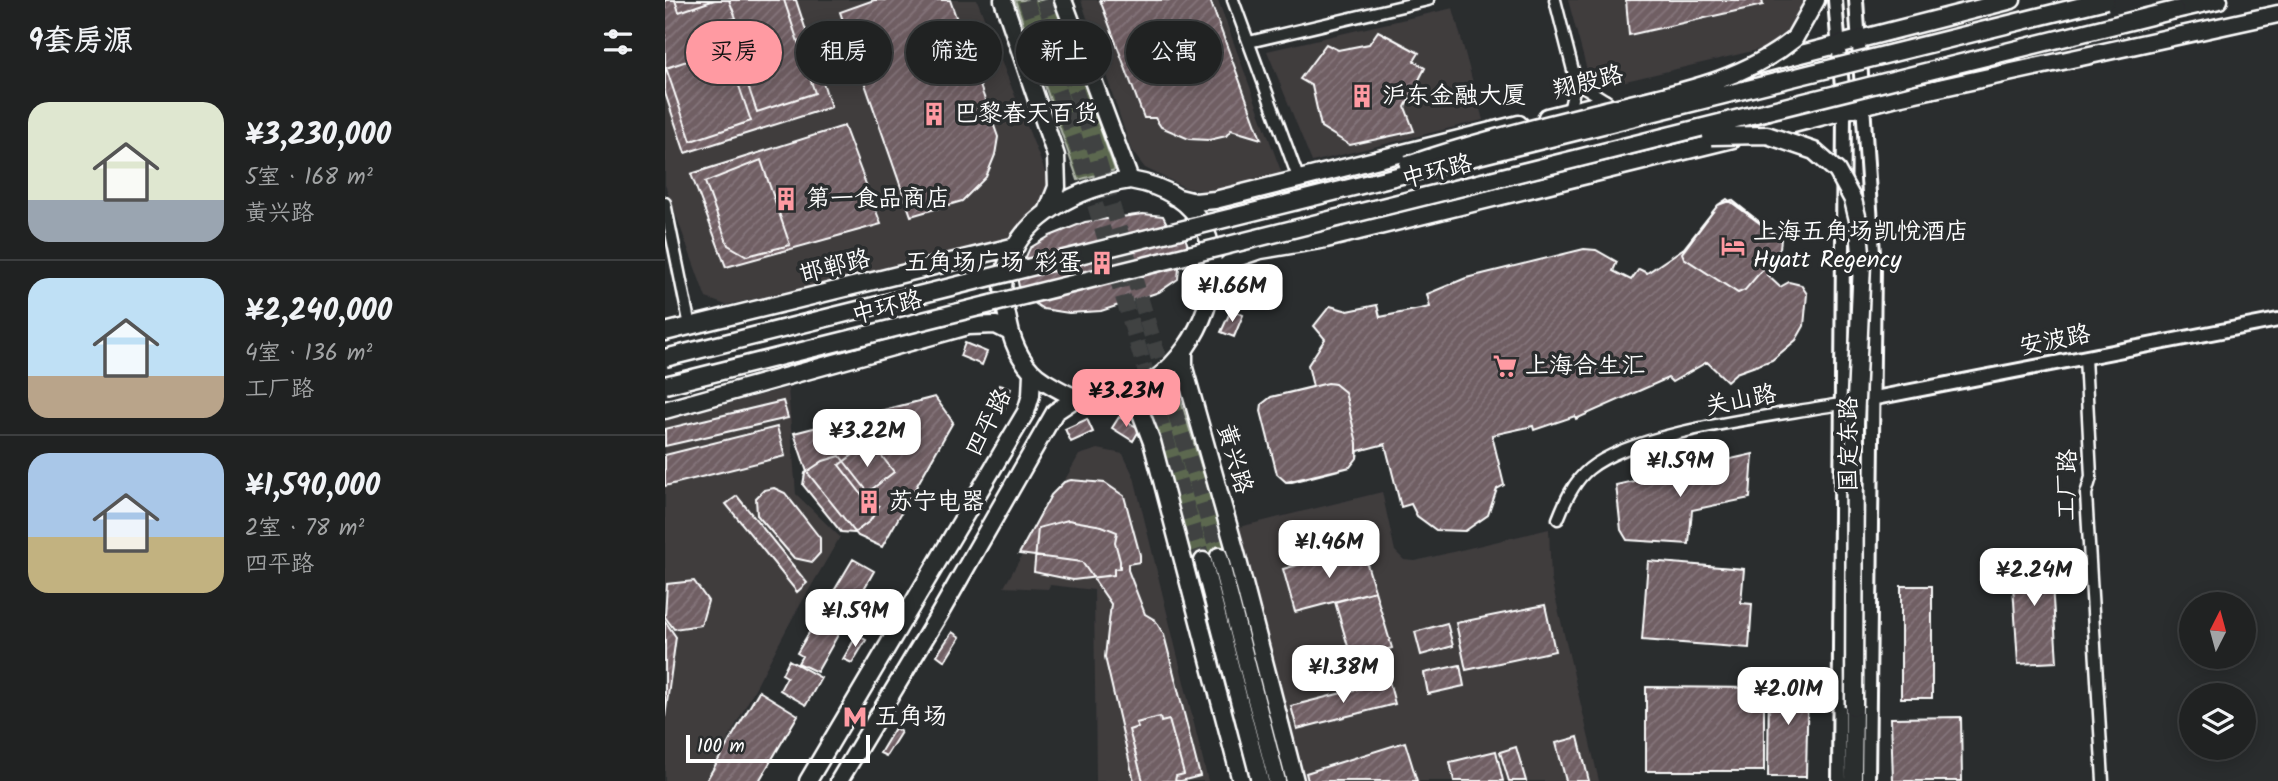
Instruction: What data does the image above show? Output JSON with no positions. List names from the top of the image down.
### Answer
{
  "streets": {
    "main road": [
      "翔殷路",
      "中环路",
      "邯郸路",
      "四平路",
      "黄兴路"
    ],
    "street": [
      "安波路",
      "关山路",
      "国定东路",
      "工厂路"
    ]
  },
  "crossings": [
    ["翔殷路", "邯郸路"],
    ["翔殷路", "四平路"],
    ["翔殷路", "国定东路"],
    ["翔殷路", "黄兴路"],
    ["邯郸路", "四平路"],
    ["邯郸路", "黄兴路"],
    ["安波路", "关山路"],
    ["安波路", "国定东路"],
    ["安波路", "工厂路"],
    ["关山路", "国定东路"],
    ["四平路", "黄兴路"]
  ],
  "places": {
    "building": [
      "沪东金融大厦",
      "巴黎春天百货",
      "第一食品商店",
      "五角场广场 彩蛋",
      "苏宁电器"
    ],
    "hotel": ["上海五角场凯悦酒店 Hyatt Regency"],
    "supermarket": ["上海合生汇"],
    "metro station": ["五角场"]
  },
  "scale_bar": "100 m",
  "north": "top",
  "page": {
    "heading": "9套房源",
    "chip": [
      "买房",
      "租房",
      "筛选",
      "新上",
      "公寓"
    ],
    "list": [
      {
        "name": "¥3,230,000",
        "note": "5室 · 168 m² · 黄兴路"
      },
      {
        "name": "¥2,240,000",
        "note": "4室 · 136 m² · 工厂路"
      },
      {
        "name": "¥1,590,000",
        "note": "2室 · 78 m² · 四平路"
      }
    ],
    "price": [
      "¥1.66M",
      "¥3.23M",
      "¥3.22M",
      "¥1.59M",
      "¥1.46M",
      "¥2.24M",
      "¥1.59M",
      "¥1.38M",
      "¥2.01M"
    ],
    "scale": "100 m"
  }
}
